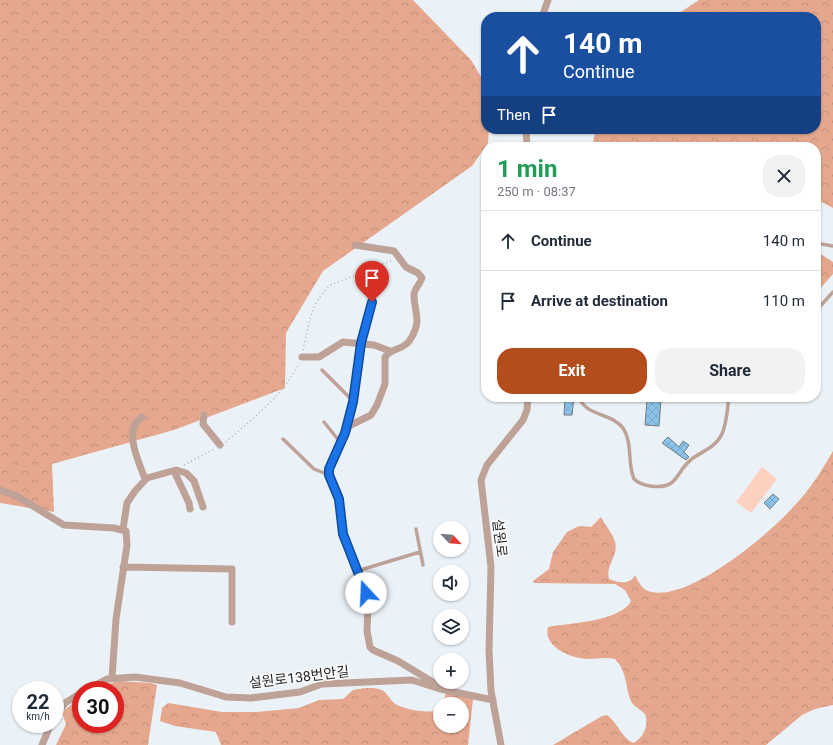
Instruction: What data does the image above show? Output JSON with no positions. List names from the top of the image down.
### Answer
{
  "streets": {
    "street": ["설원로", "설원로138번안길"]
  },
  "crossings": [
    ["설원로", "설원로138번안길"]
  ],
  "north": "bottom right",
  "page": {
    "turn": ["140 m", "Continue"],
    "then": "Then",
    "heading": ["1 min", "250 m · 08:37"],
    "list": [
      {
        "name": "Continue",
        "value": "140 m"
      },
      {
        "name": "Arrive at destination",
        "value": "110 m"
      }
    ],
    "buttons": ["Exit", "Share"],
    "map_buttons": ["+", "−"],
    "speed": "22 km/h",
    "limit": "30"
  }
}
